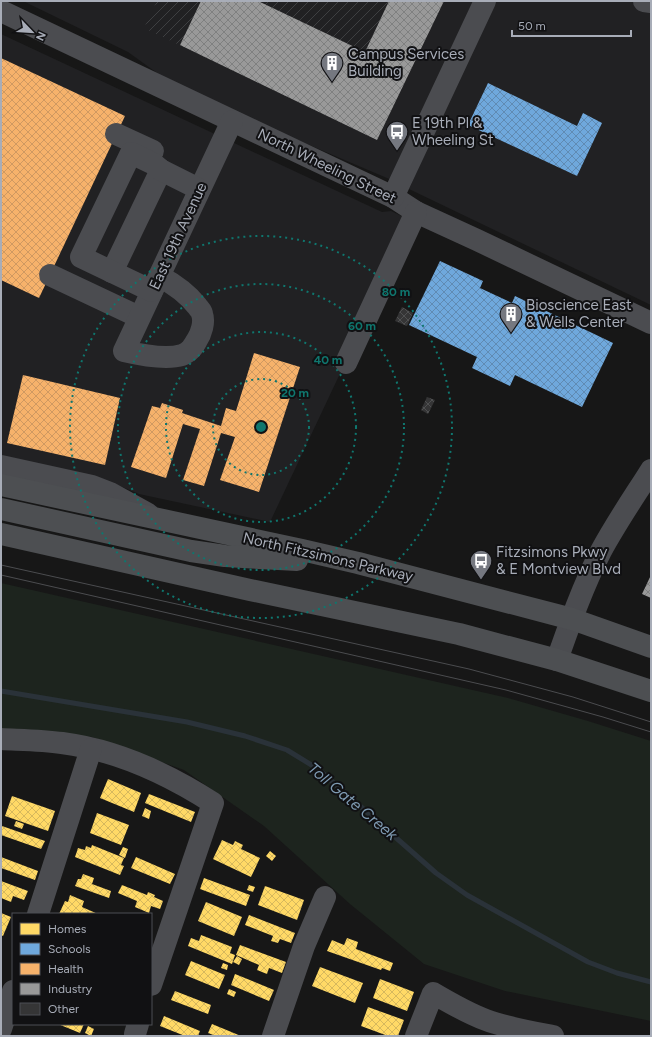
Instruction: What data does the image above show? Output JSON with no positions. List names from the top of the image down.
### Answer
{
  "streets": {
    "main road": ["North Fitzsimons Parkway"],
    "street": ["North Wheeling Street", "East 19th Avenue"]
  },
  "crossings": [
    ["North Wheeling Street", "East 19th Avenue"]
  ],
  "water": ["Toll Gate Creek"],
  "places": {
    "building": ["Campus Services Building", "Bioscience East & Wells Center"],
    "bus stop": ["E 19th Pl & Wheeling St", "Fitzsimons Pkwy & E Montview Blvd"]
  },
  "legend": [
    "Homes",
    "Schools",
    "Health",
    "Industry",
    "Other"
  ],
  "scale_bar": "50 m",
  "north": "bottom right",
  "rings": [
    "80 m",
    "60 m",
    "40 m",
    "20 m"
  ]
}
